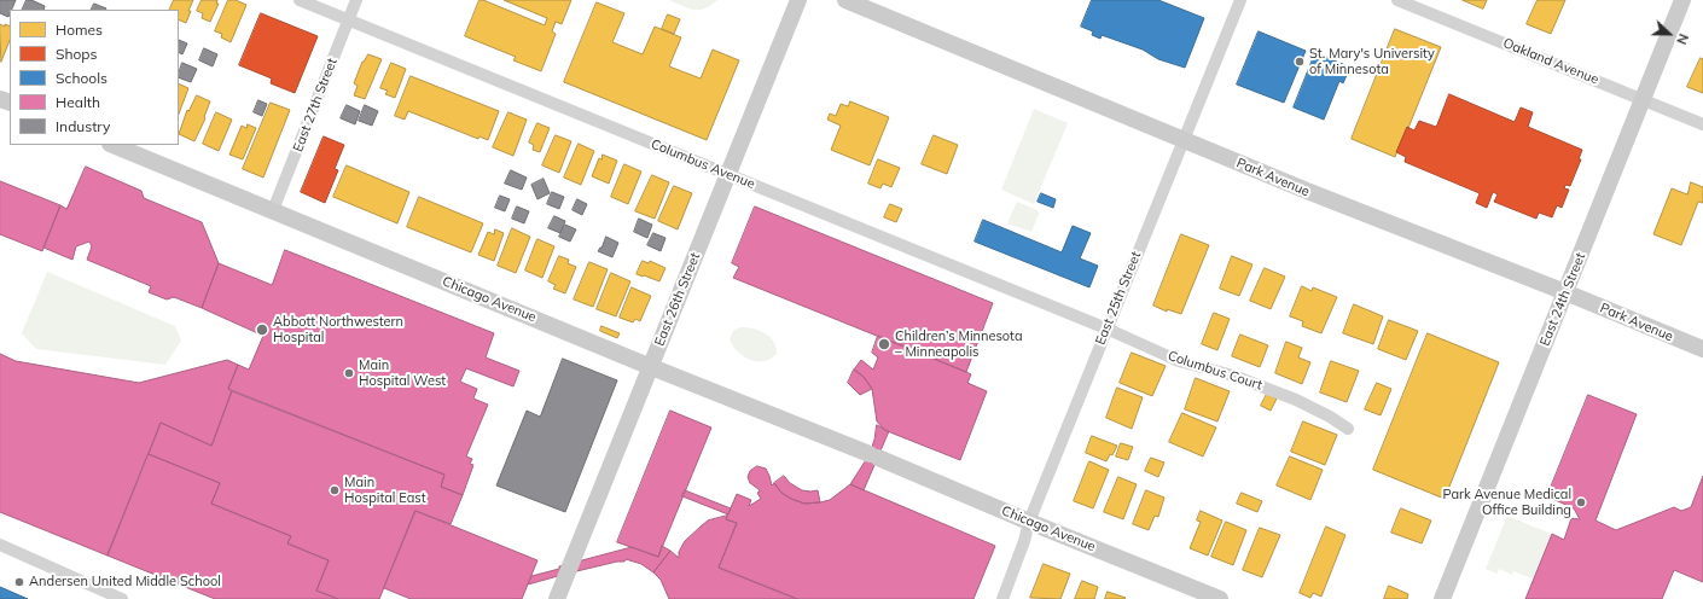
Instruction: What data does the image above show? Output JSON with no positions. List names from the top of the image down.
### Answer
{
  "streets": {
    "street": [
      "Oakland Avenue",
      "East 27th Street",
      "Columbus Avenue",
      "Park Avenue",
      "East 25th Street",
      "Chicago Avenue",
      "East 26th Street",
      "East 24th Street",
      "Columbus Court"
    ]
  },
  "crossings": [
    ["Oakland Avenue", "East 24th Street"],
    ["East 27th Street", "Columbus Avenue"],
    ["East 27th Street", "Chicago Avenue"],
    ["Columbus Avenue", "East 25th Street"],
    ["Columbus Avenue", "East 26th Street"],
    ["Columbus Avenue", "Columbus Court"],
    ["Park Avenue", "East 25th Street"],
    ["Park Avenue", "East 24th Street"],
    ["East 25th Street", "Chicago Avenue"],
    ["East 25th Street", "Columbus Court"],
    ["Chicago Avenue", "East 26th Street"]
  ],
  "places": [
    "St. Mary's University of Minnesota",
    "Abbott Northwestern Hospital",
    "Children’s Minnesota – Minneapolis",
    "Main Hospital West",
    "Main Hospital East",
    "Park Avenue Medical Office Building",
    "Andersen United Middle School"
  ],
  "legend": [
    "Homes",
    "Shops",
    "Schools",
    "Health",
    "Industry"
  ],
  "north": "right"
}
